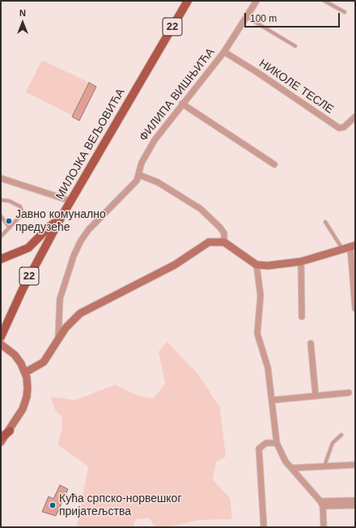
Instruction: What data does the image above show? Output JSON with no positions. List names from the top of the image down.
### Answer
{
  "streets": {
    "main road": ["22", "МИЛОЈКА ВЕЉОВИЋА"],
    "street": ["НИКОЛЕ ТЕСЛЕ", "ФИЛИПА ВИШЊИЋА"]
  },
  "crossings": [
    ["НИКОЛЕ ТЕСЛЕ", "ФИЛИПА ВИШЊИЋА"]
  ],
  "places": ["Јавно комунално предузеће", "Кућа српско-норвешког пријатељства"],
  "scale_bar": "100 m",
  "north": "top"
}
